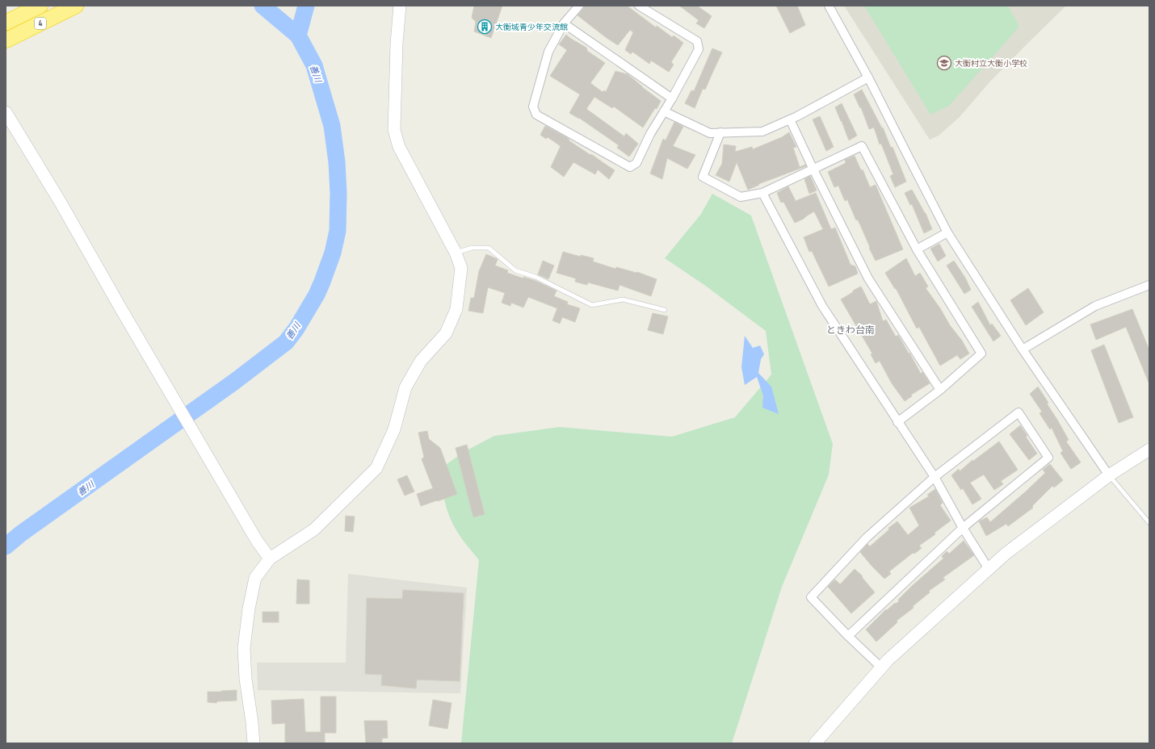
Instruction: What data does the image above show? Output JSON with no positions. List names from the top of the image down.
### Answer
{
  "streets": {
    "highway": ["4"]
  },
  "districts": ["ときわ台南"],
  "water": ["善川"],
  "places": {
    "building": ["大衡城青少年交流館"],
    "school or university": ["大衡村立大衡小学校"]
  }
}
